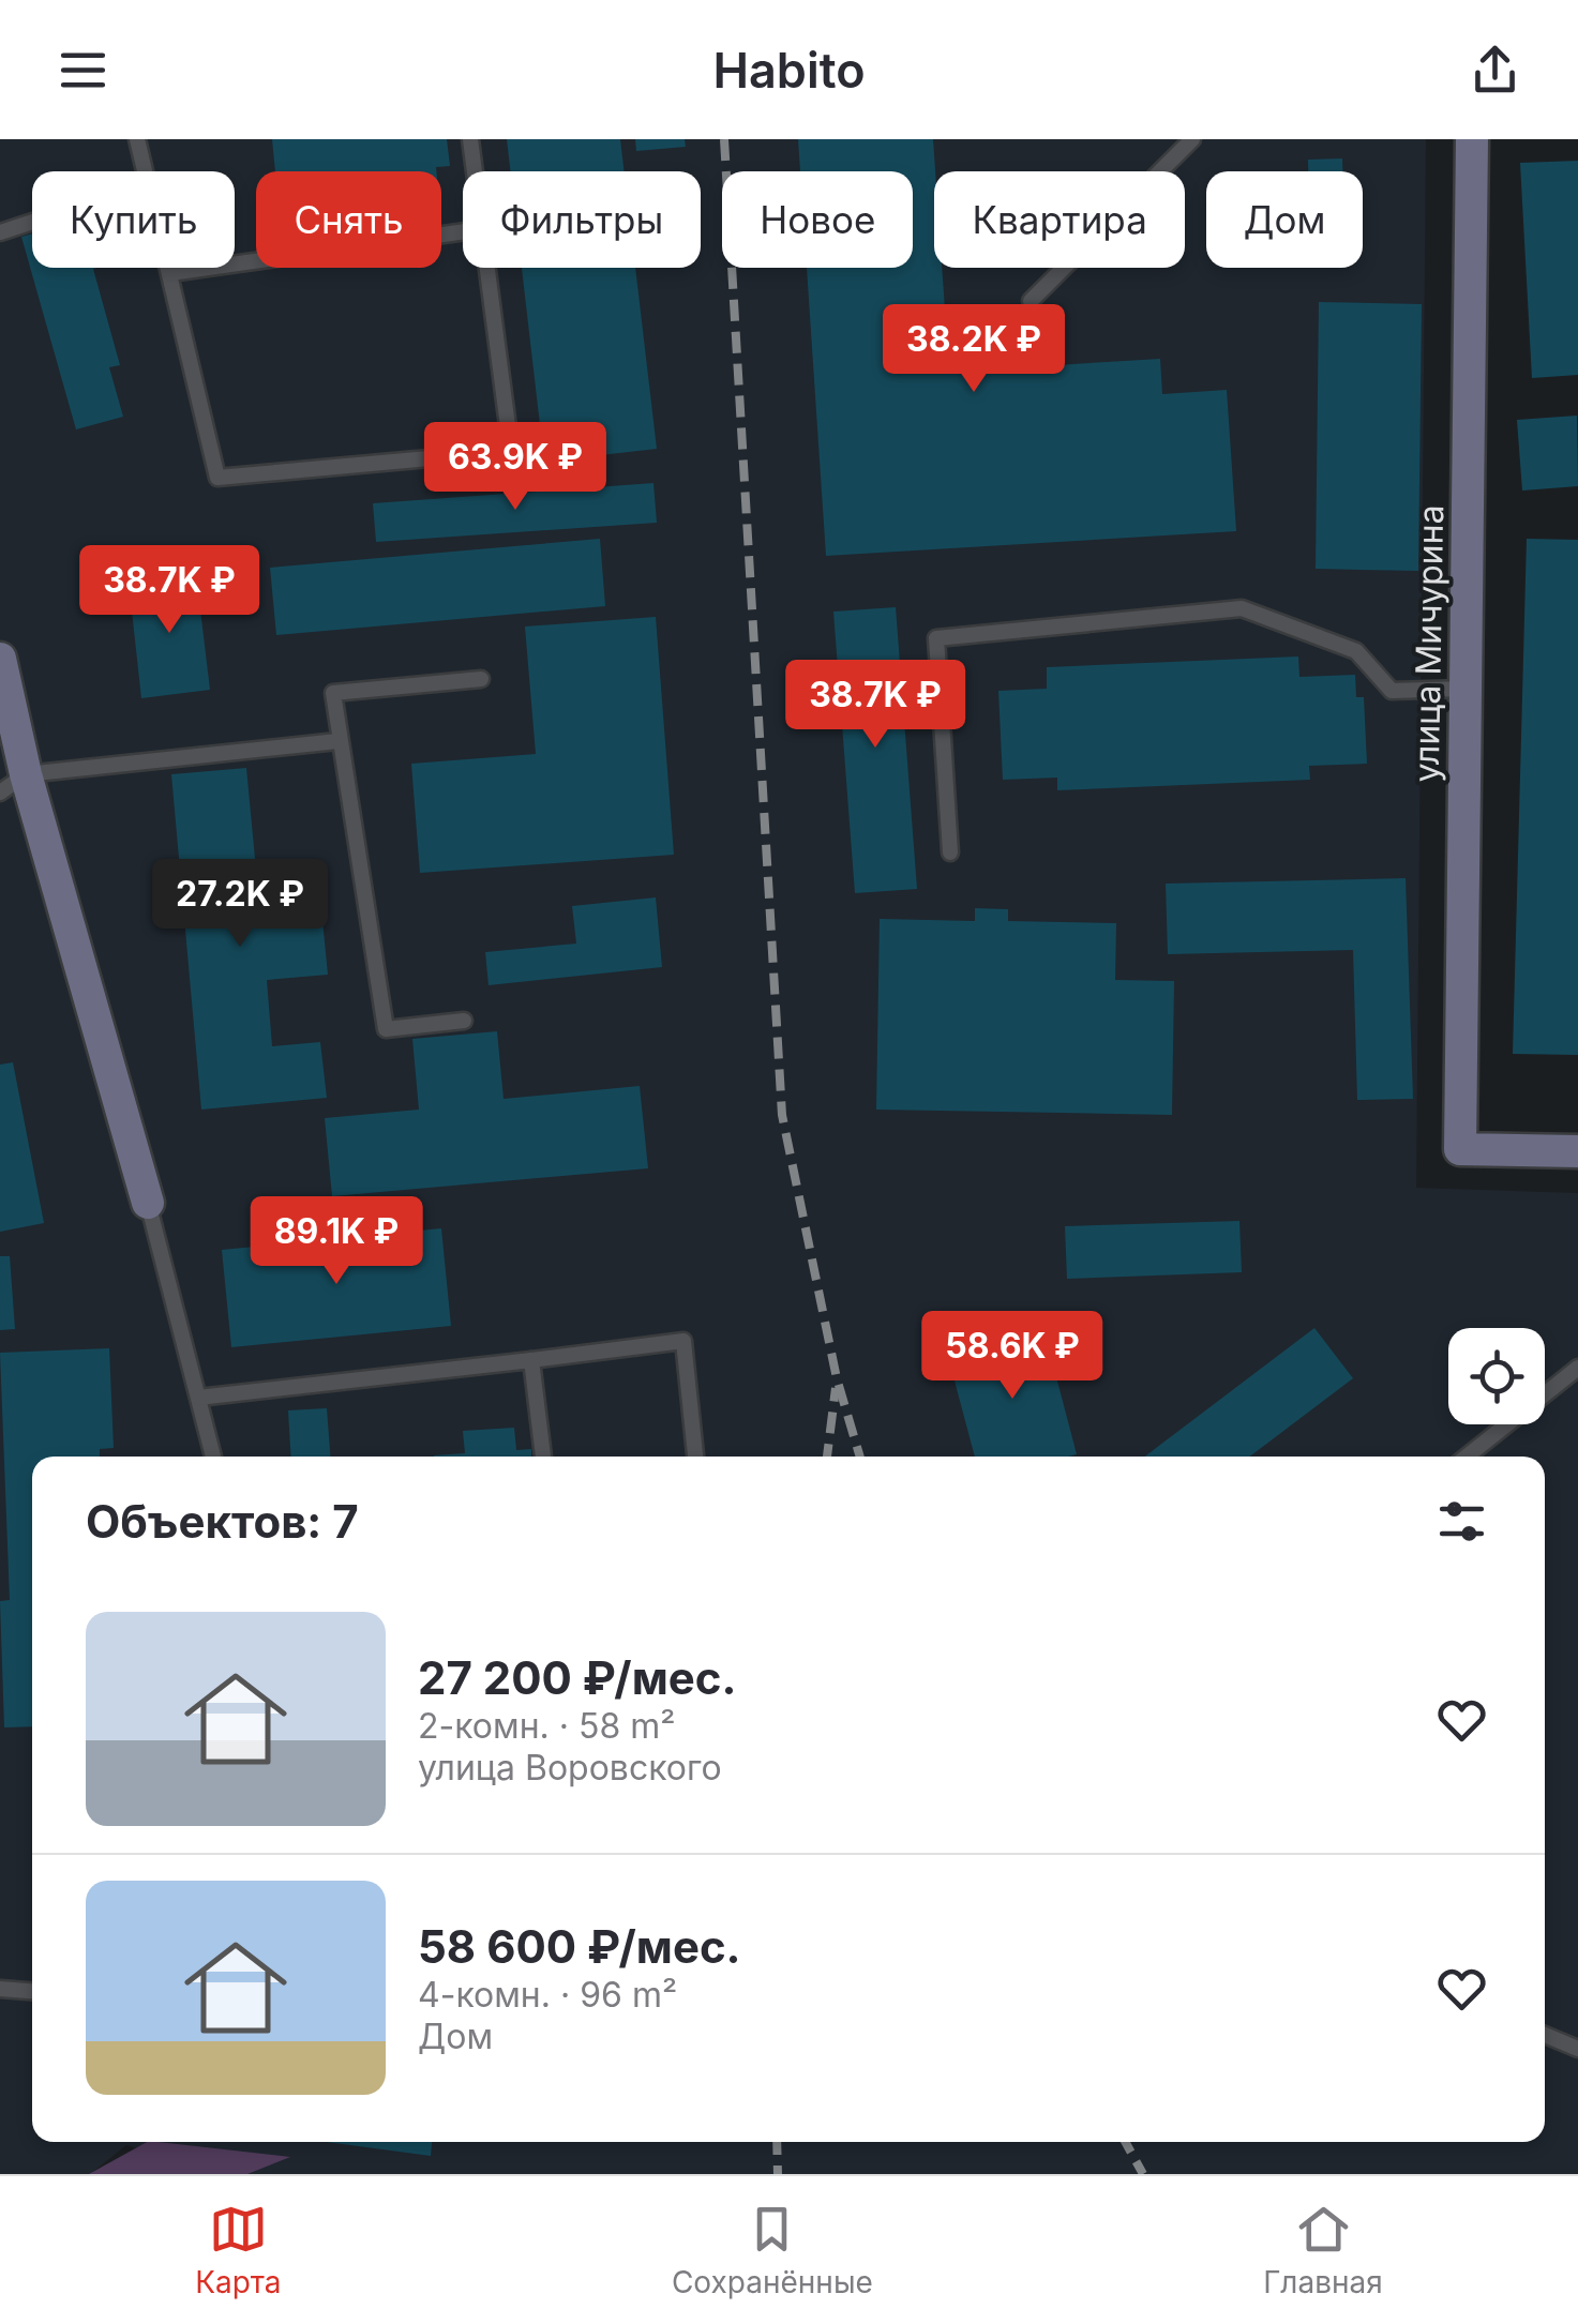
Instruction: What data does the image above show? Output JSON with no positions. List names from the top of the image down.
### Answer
{
  "streets": {
    "street": ["улица Мичурина"]
  },
  "page": {
    "header": "Habito",
    "chip": [
      "Купить",
      "Снять",
      "Фильтры",
      "Новое",
      "Квартира",
      "Дом"
    ],
    "price": [
      "38.2K ₽",
      "63.9K ₽",
      "38.7K ₽",
      "38.7K ₽",
      "27.2K ₽",
      "89.1K ₽",
      "58.6K ₽"
    ],
    "heading": "Объектов: 7",
    "list": [
      {
        "name": "27 200 ₽/мес.",
        "note": "2-комн. · 58 m² · улица Воровского"
      },
      {
        "name": "58 600 ₽/мес.",
        "note": "4-комн. · 96 m² · Дом"
      }
    ],
    "tabs": ["Карта", "Сохранённые", "Главная"]
  }
}
